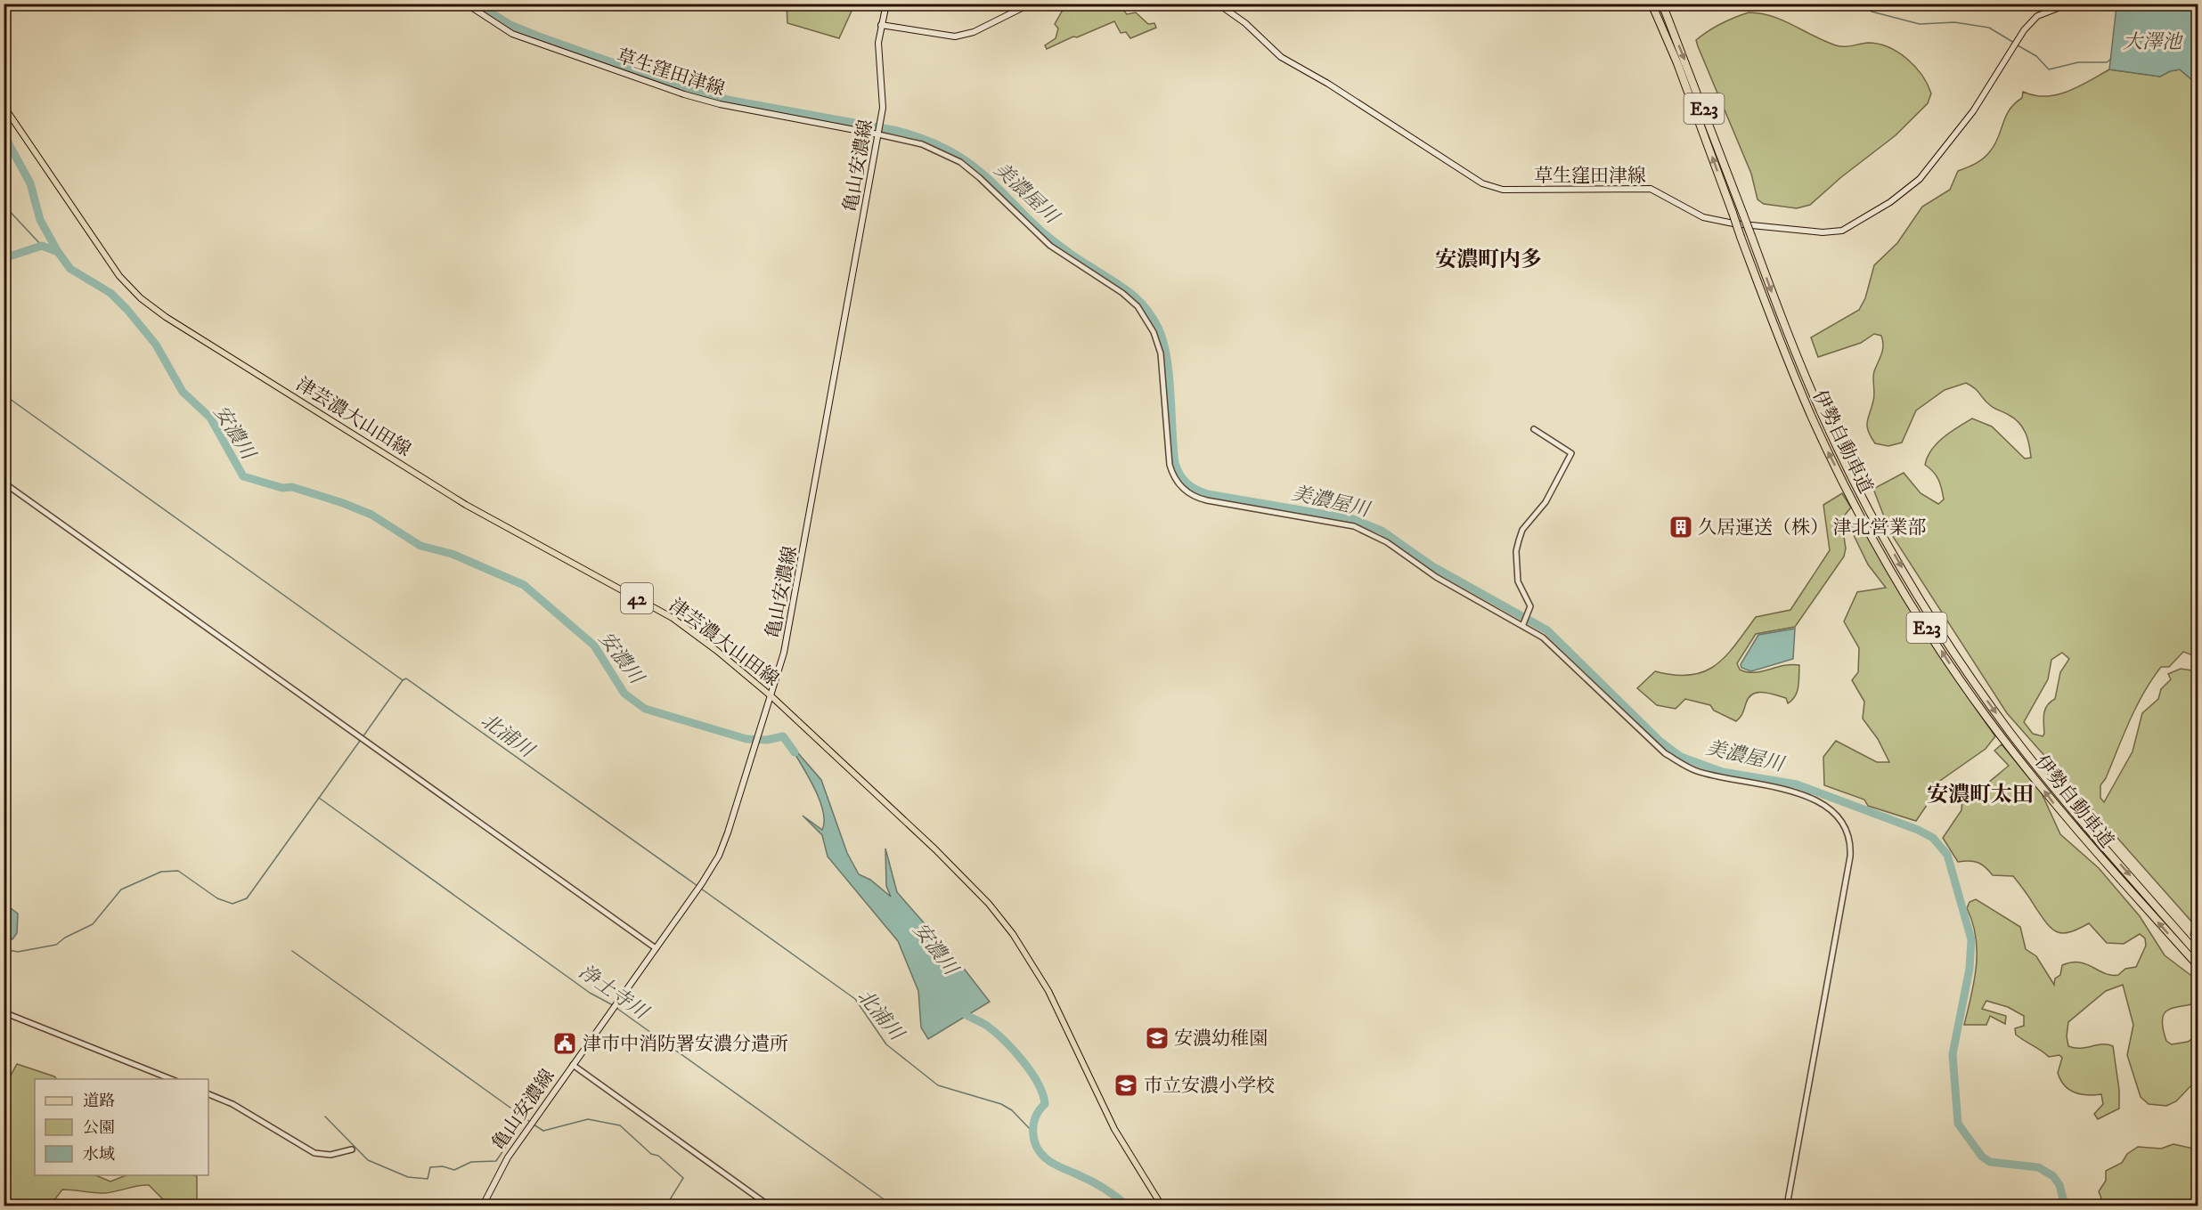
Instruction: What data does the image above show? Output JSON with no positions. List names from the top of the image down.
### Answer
{
  "streets": {
    "highway": ["E23", "伊勢自動車道"],
    "main road": [
      "草生窪田津線",
      "亀山安濃線",
      "津芸濃大山田線",
      "42"
    ]
  },
  "crossings": [
    ["草生窪田津線", "亀山安濃線"],
    ["亀山安濃線", "津芸濃大山田線"]
  ],
  "districts": ["安濃町内多", "安濃町太田"],
  "water": [
    "大澤池",
    "美濃屋川",
    "安濃川",
    "北浦川",
    "浄土寺川"
  ],
  "places": {
    "building": ["久居運送（株） 津北営業部"],
    "school or university": ["安濃幼稚園", "市立安濃小学校"],
    "public building": ["津市中消防署安濃分遣所"]
  },
  "legend": ["道路", "公園", "水域"]
}
